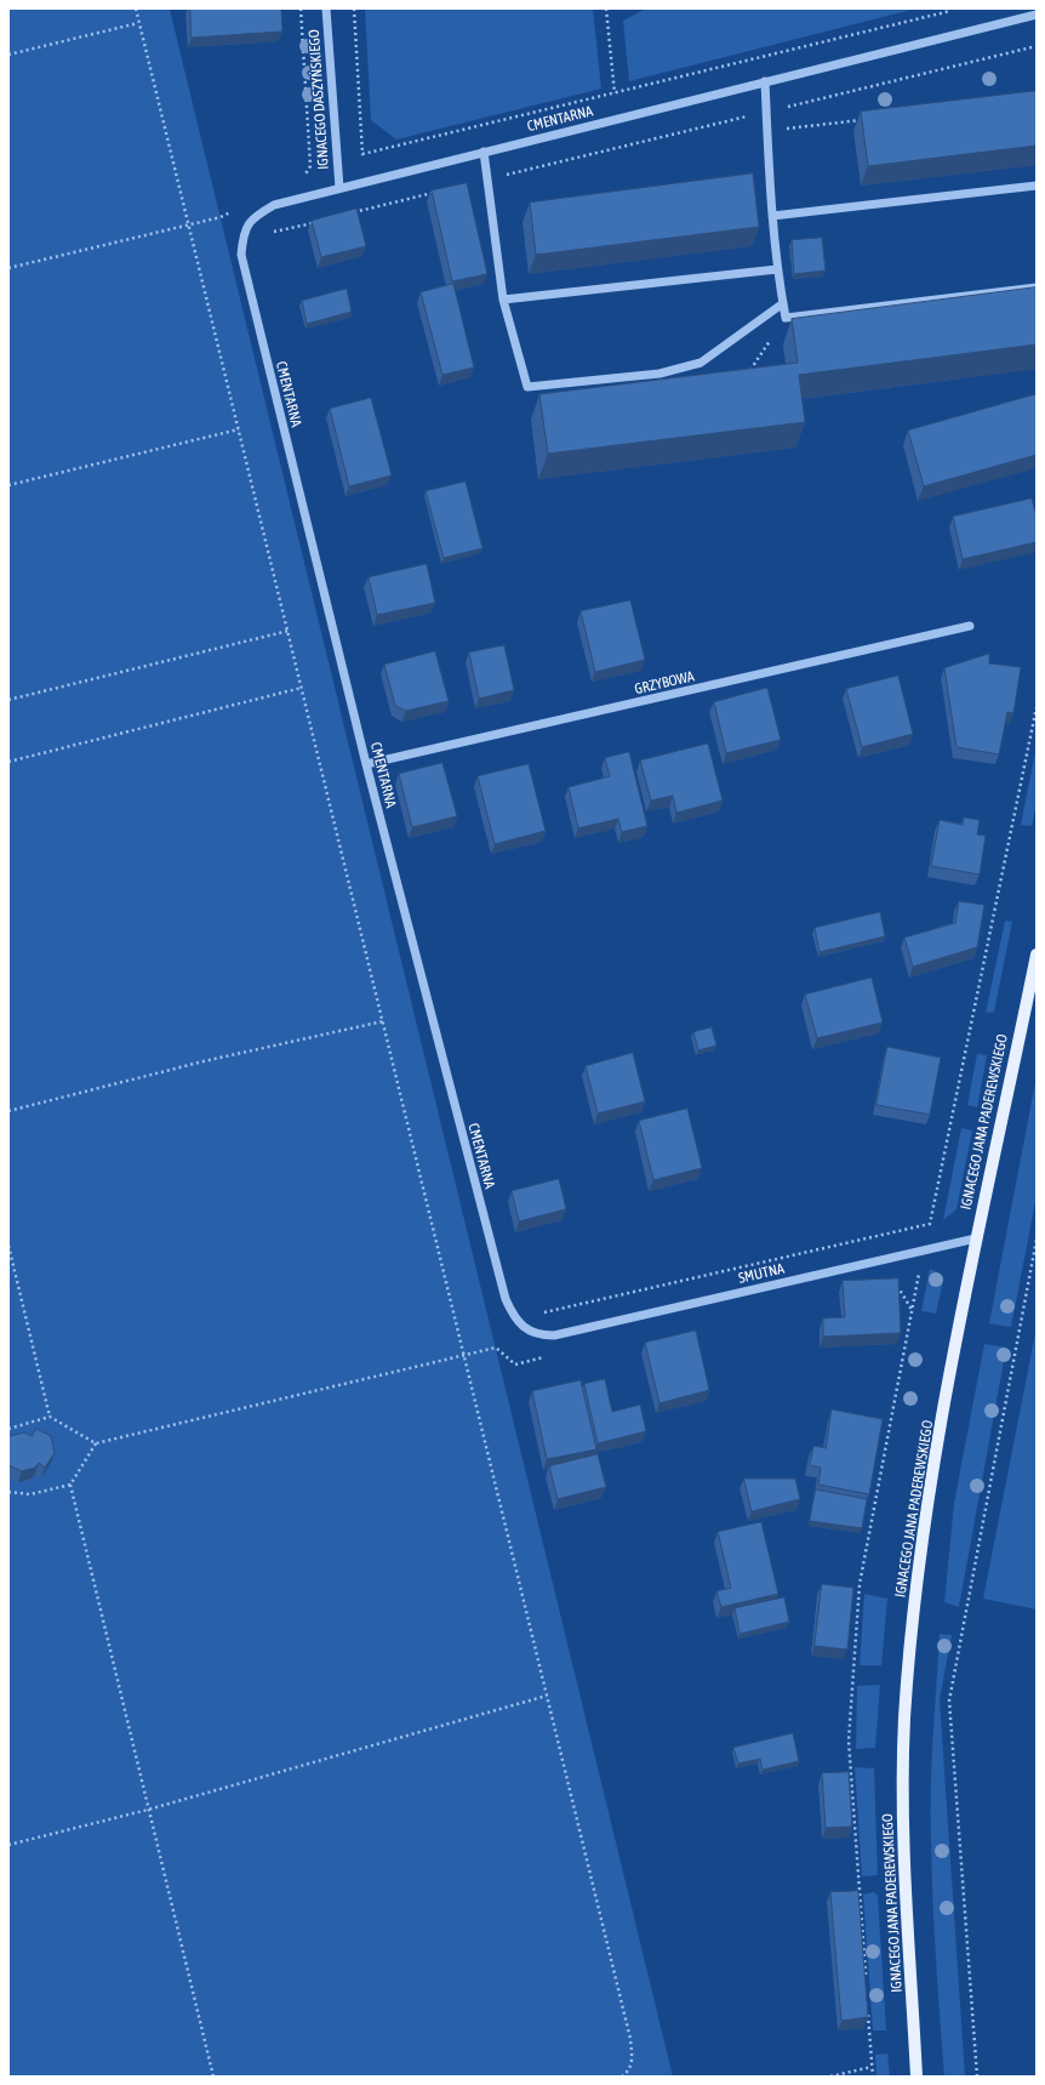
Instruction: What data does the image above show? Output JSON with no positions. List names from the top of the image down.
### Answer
{
  "streets": {
    "main road": ["IGNACEGO JANA PADEREWSKIEGO"],
    "street": [
      "IGNACEGO DASZYŃSKIEGO",
      "CMENTARNA",
      "GRZYBOWA",
      "SMUTNA"
    ]
  },
  "crossings": [
    ["IGNACEGO DASZYŃSKIEGO", "CMENTARNA"],
    ["CMENTARNA", "GRZYBOWA"],
    ["CMENTARNA", "SMUTNA"],
    ["IGNACEGO JANA PADEREWSKIEGO", "SMUTNA"]
  ]
}
